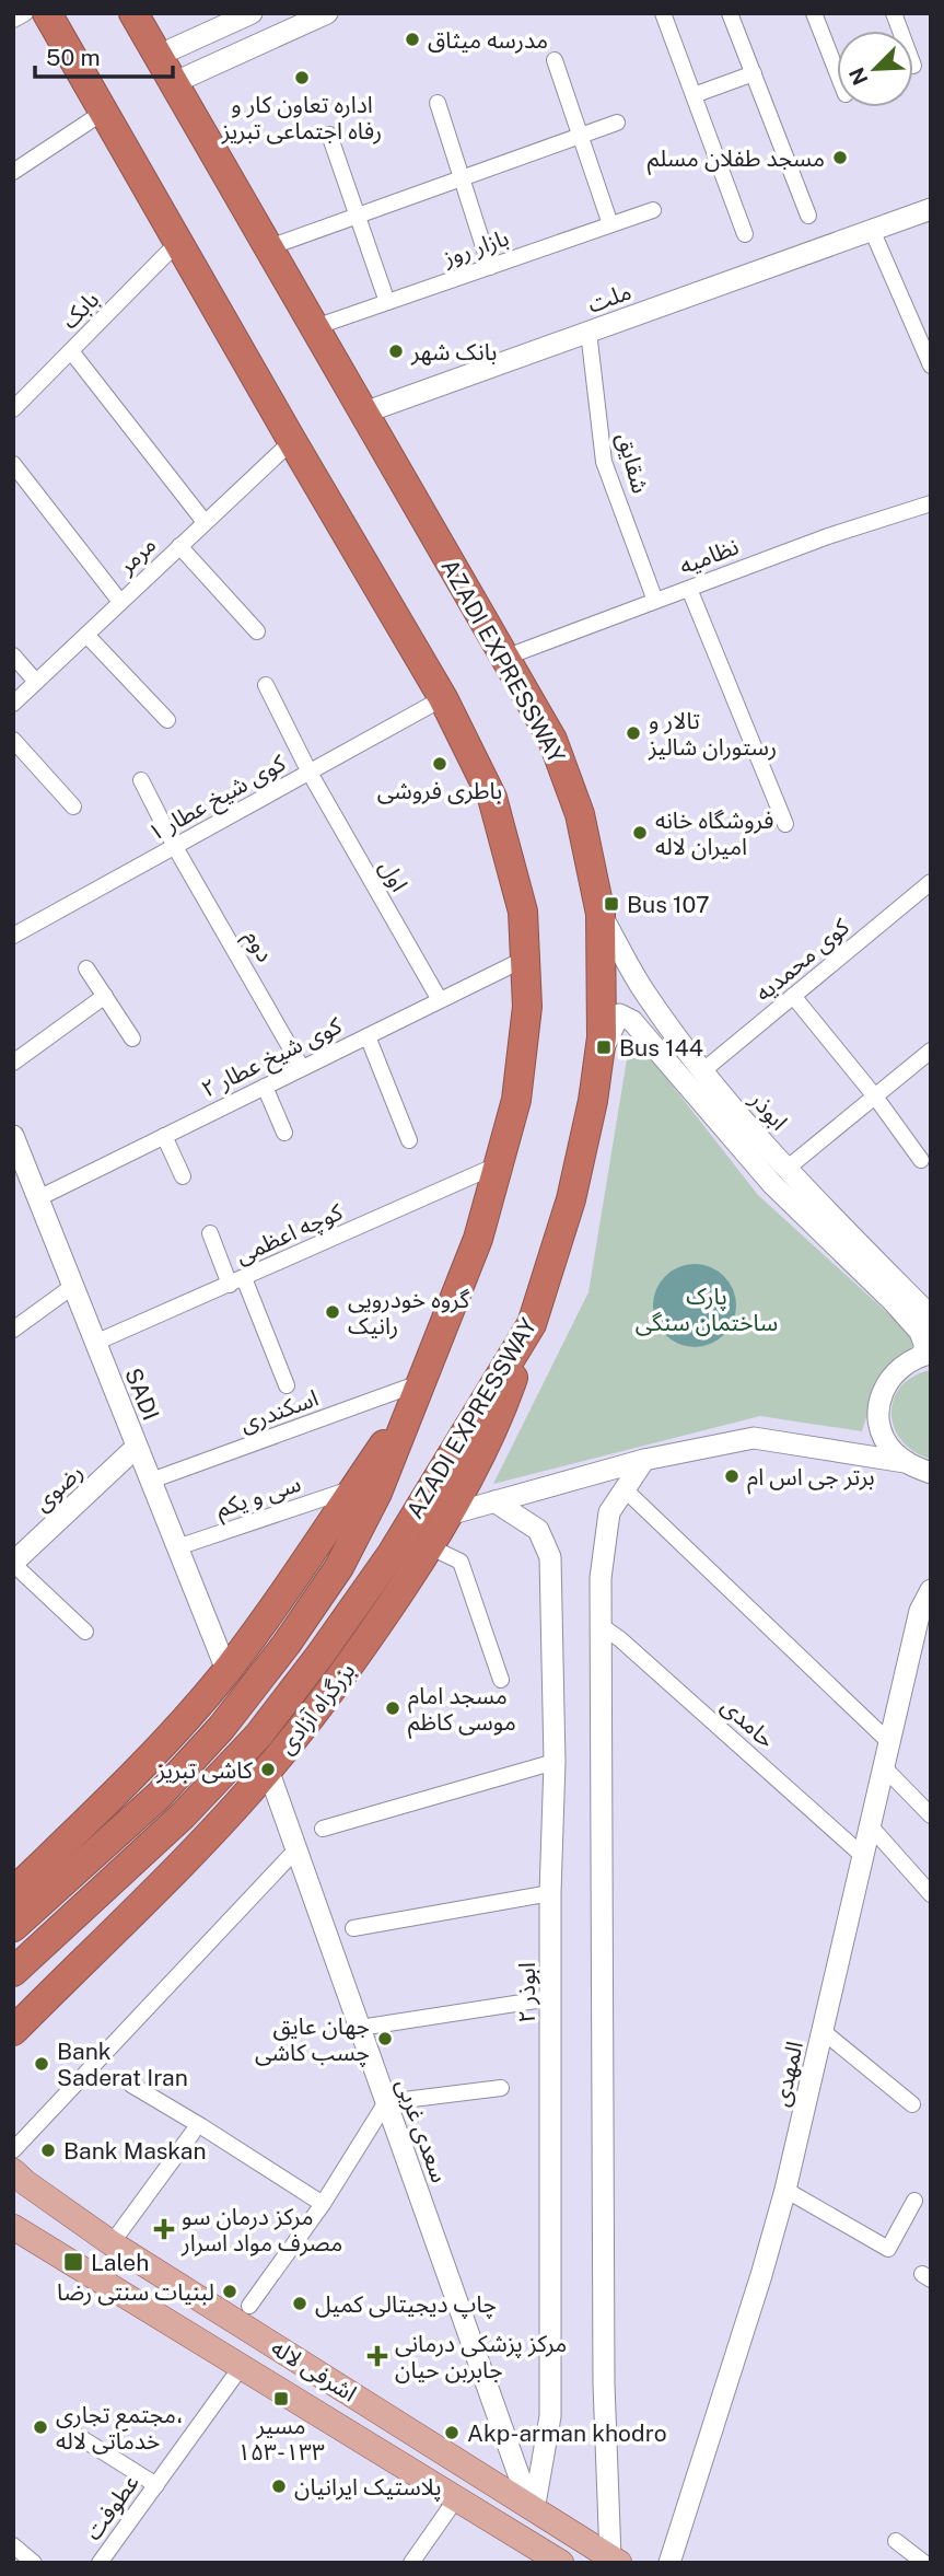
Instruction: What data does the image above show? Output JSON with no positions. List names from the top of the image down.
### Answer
{
  "streets": {
    "highway": ["AZADI EXPRESSWAY", "بزرگراه آزادی"],
    "main road": ["اشرفی لاله"],
    "street": [
      "بازار روز",
      "ملت",
      "بابک",
      "شقایق",
      "مرمر",
      "نظامیه",
      "کوی شیخ عطار ۱",
      "اول",
      "دوم",
      "کوی محمدیه",
      "کوی شیخ عطار ۲",
      "ابوذر",
      "کوچه اعظمی",
      "SADI",
      "اسکندری",
      "رضوی",
      "سی و یکم",
      "حامدی",
      "ابوذر ۲",
      "المهدی",
      "سعدی غربی",
      "عطوفت"
    ]
  },
  "crossings": [
    ["بازار روز", "AZADI EXPRESSWAY"],
    ["ملت", "شقایق"],
    ["ملت", "AZADI EXPRESSWAY"],
    ["بابک", "AZADI EXPRESSWAY"],
    ["شقایق", "نظامیه"],
    ["مرمر", "AZADI EXPRESSWAY"],
    ["نظامیه", "AZADI EXPRESSWAY"],
    ["AZADI EXPRESSWAY", "کوی شیخ عطار ۱"],
    ["AZADI EXPRESSWAY", "کوی شیخ عطار ۲"],
    ["AZADI EXPRESSWAY", "ابوذر"],
    ["AZADI EXPRESSWAY", "کوچه اعظمی"],
    ["AZADI EXPRESSWAY", "اسکندری"],
    ["AZADI EXPRESSWAY", "بزرگراه آزادی"],
    ["کوی شیخ عطار ۱", "اول"],
    ["کوی شیخ عطار ۱", "دوم"],
    ["اول", "کوی شیخ عطار ۲"],
    ["دوم", "کوی شیخ عطار ۲"],
    ["کوی محمدیه", "ابوذر"],
    ["کوی شیخ عطار ۲", "SADI"],
    ["کوچه اعظمی", "SADI"],
    ["SADI", "اسکندری"],
    ["SADI", "رضوی"],
    ["SADI", "سی و یکم"],
    ["بزرگراه آزادی", "سعدی غربی"],
    ["حامدی", "المهدی"],
    ["ابوذر ۲", "سعدی غربی"],
    ["ابوذر ۲", "اشرفی لاله"],
    ["سعدی غربی", "اشرفی لاله"],
    ["اشرفی لاله", "عطوفت"]
  ],
  "parks": ["پارک ساختمان سنگی"],
  "places": {
    "other": [
      "مدرسه میثاق",
      "اداره تعاون کار و رفاه اجتماعی تبریز",
      "مسجد طفلان مسلم",
      "بانک شهر",
      "تالار و رستوران شالیز",
      "باطری فروشی",
      "فروشگاه خانه امیران لاله",
      "گروه خودرویی رانیک",
      "برتر جی اس ام",
      "مسجد امام موسی کاظم",
      "کاشی تبریز",
      "جهان عایق چسب کاشی",
      "Bank Saderat Iran",
      "Bank Maskan",
      "لبنیات سنتی رضا",
      "چاپ دیجیتالی کمیل",
      "مجتمع تجاری، خدماتی لاله",
      "Akp-arman khodro",
      "پلاستیک ایرانیان"
    ],
    "transit": [
      "Bus 107",
      "Bus 144",
      "Laleh",
      "مسیر ۱۵۳-۱۳۳"
    ],
    "health": ["مرکز درمان سو مصرف مواد اسرار", "مرکز پزشکی درمانی جابربن حیان"]
  },
  "scale_bar": "50 m",
  "north": "bottom left"
}
